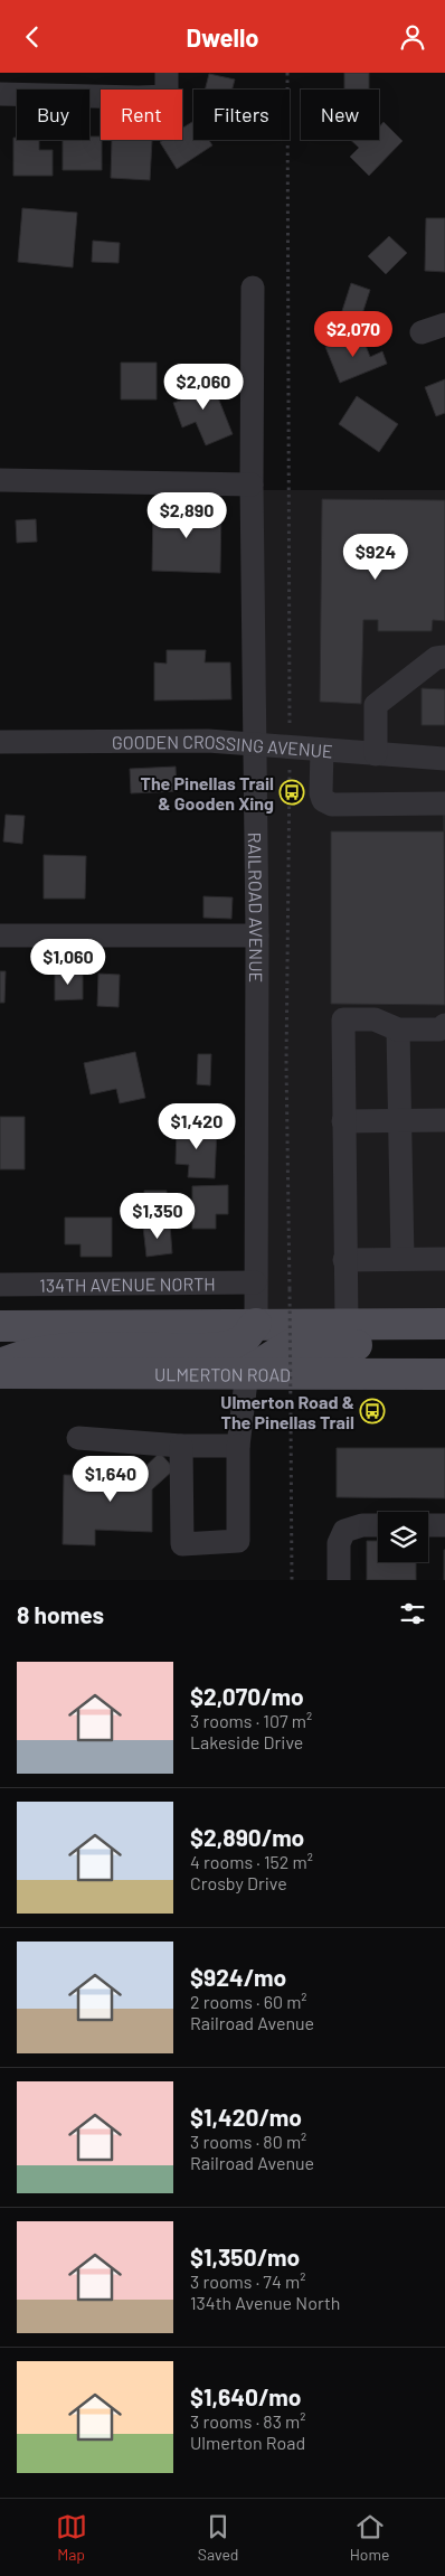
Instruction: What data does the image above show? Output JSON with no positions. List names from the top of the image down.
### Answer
{
  "streets": {
    "main road": ["ULMERTON ROAD"],
    "street": ["GOODEN CROSSING AVENUE", "RAILROAD AVENUE", "134TH AVENUE NORTH"]
  },
  "crossings": [
    ["GOODEN CROSSING AVENUE", "RAILROAD AVENUE"],
    ["RAILROAD AVENUE", "134TH AVENUE NORTH"]
  ],
  "places": {
    "bus stop": ["The Pinellas Trail & Gooden Xing", "Ulmerton Road & The Pinellas Trail"]
  },
  "page": {
    "header": "Dwello",
    "chip": [
      "Buy",
      "Rent",
      "Filters",
      "New"
    ],
    "price": [
      "$2,070",
      "$2,060",
      "$2,890",
      "$924",
      "$1,060",
      "$1,420",
      "$1,350",
      "$1,640"
    ],
    "heading": "8 homes",
    "list": [
      {
        "name": "$2,070/mo",
        "note": "3 rooms · 107 m² · Lakeside Drive"
      },
      {
        "name": "$2,890/mo",
        "note": "4 rooms · 152 m² · Crosby Drive"
      },
      {
        "name": "$924/mo",
        "note": "2 rooms · 60 m² · Railroad Avenue"
      },
      {
        "name": "$1,420/mo",
        "note": "3 rooms · 80 m² · Railroad Avenue"
      },
      {
        "name": "$1,350/mo",
        "note": "3 rooms · 74 m² · 134th Avenue North"
      },
      {
        "name": "$1,640/mo",
        "note": "3 rooms · 83 m² · Ulmerton Road"
      }
    ],
    "tabs": ["Map", "Saved", "Home"]
  }
}
